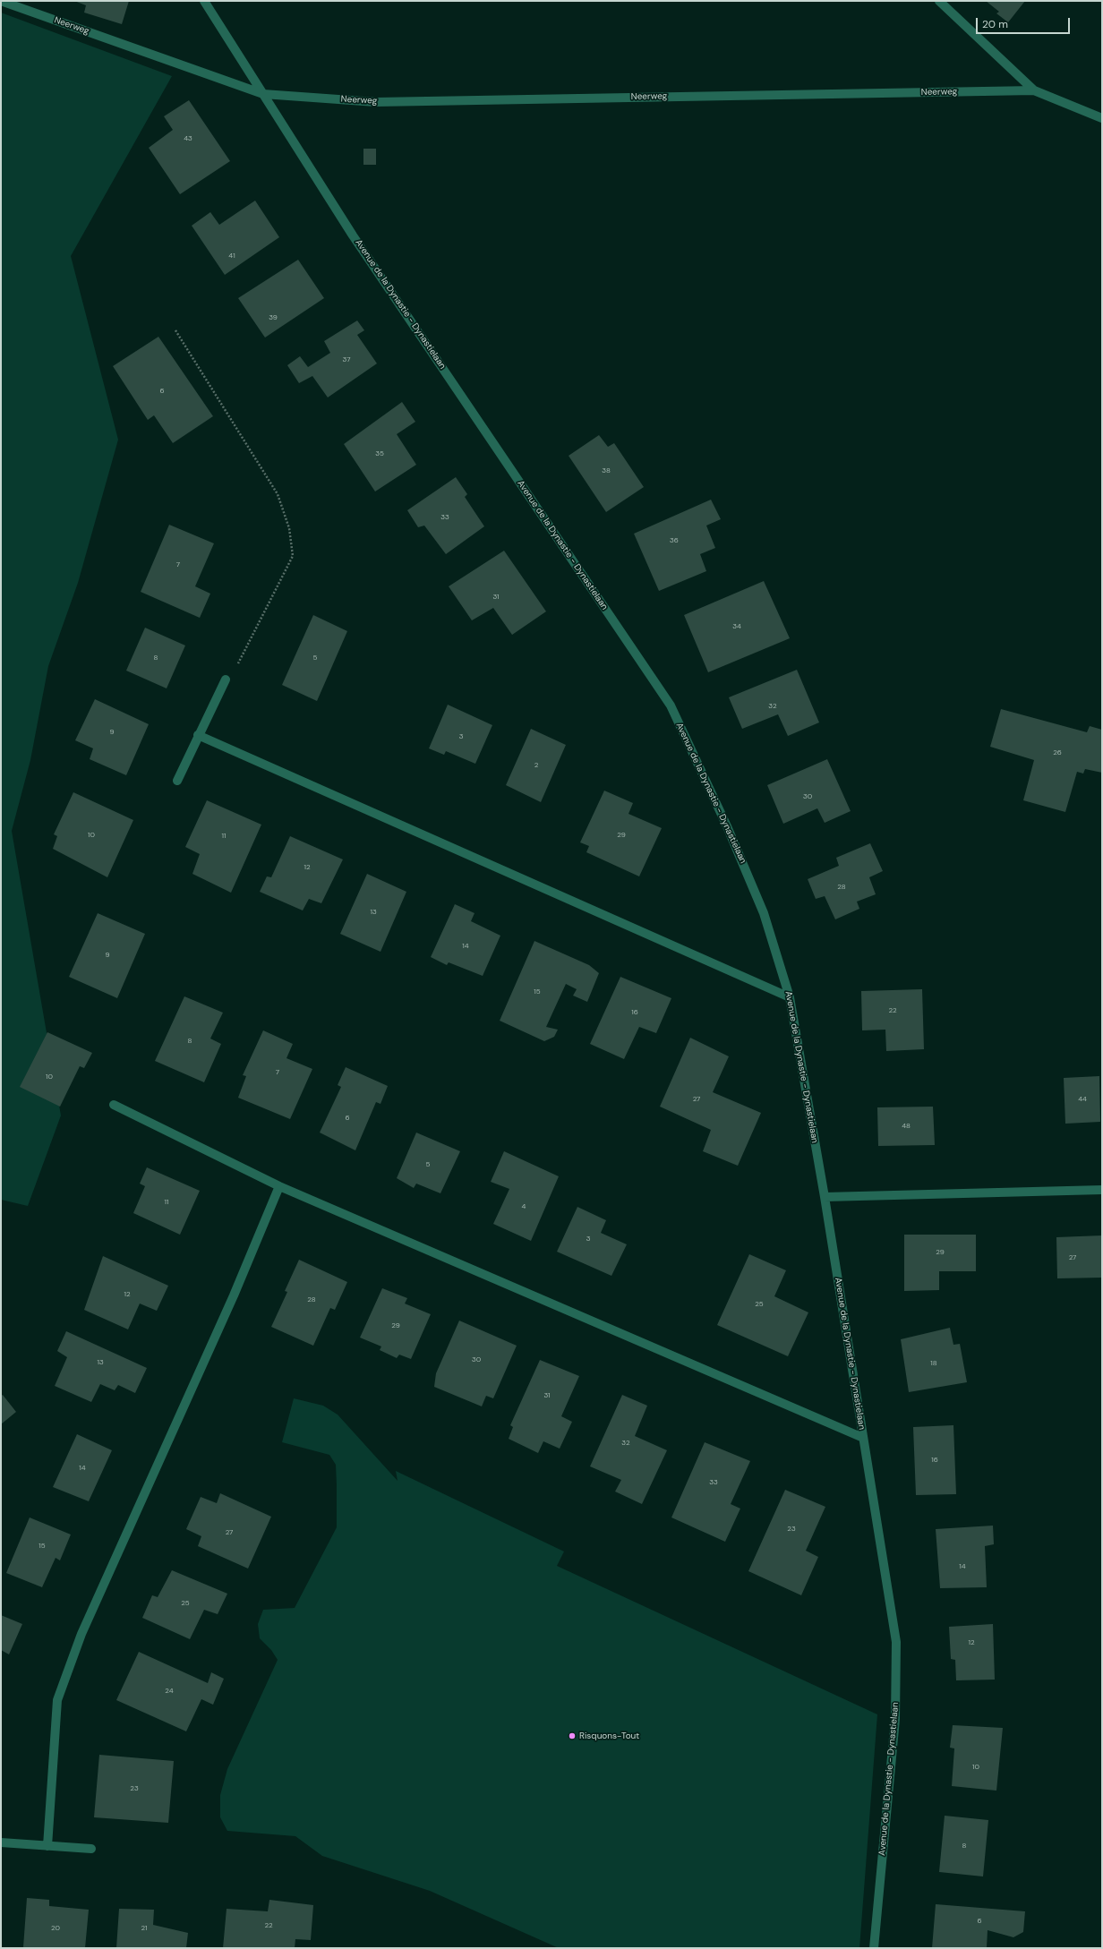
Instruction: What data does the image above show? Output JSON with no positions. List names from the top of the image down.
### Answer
{
  "streets": {
    "street": ["Neerweg", "Avenue de la Dynastie - Dynastielaan"]
  },
  "crossings": [
    ["Neerweg", "Avenue de la Dynastie - Dynastielaan"]
  ],
  "places": ["Risquons-Tout"],
  "house_numbers": [
    "43",
    "41",
    "39",
    "37",
    "6",
    "35",
    "38",
    "33",
    "36",
    "7",
    "31",
    "34",
    "8",
    "5",
    "32",
    "9",
    "3",
    "26",
    "2",
    "30",
    "10",
    "29",
    "11",
    "12",
    "28",
    "13",
    "14",
    "9",
    "15",
    "22",
    "16",
    "8",
    "7",
    "10",
    "27",
    "44",
    "6",
    "48",
    "5",
    "11",
    "4",
    "3",
    "29",
    "27",
    "12",
    "28",
    "25",
    "29",
    "30",
    "13",
    "18",
    "31",
    "32",
    "16",
    "14",
    "33",
    "23",
    "27",
    "15",
    "14",
    "25",
    "12",
    "24",
    "10",
    "23",
    "8",
    "6",
    "22",
    "20",
    "21"
  ],
  "scale_bar": "20 m"
}
